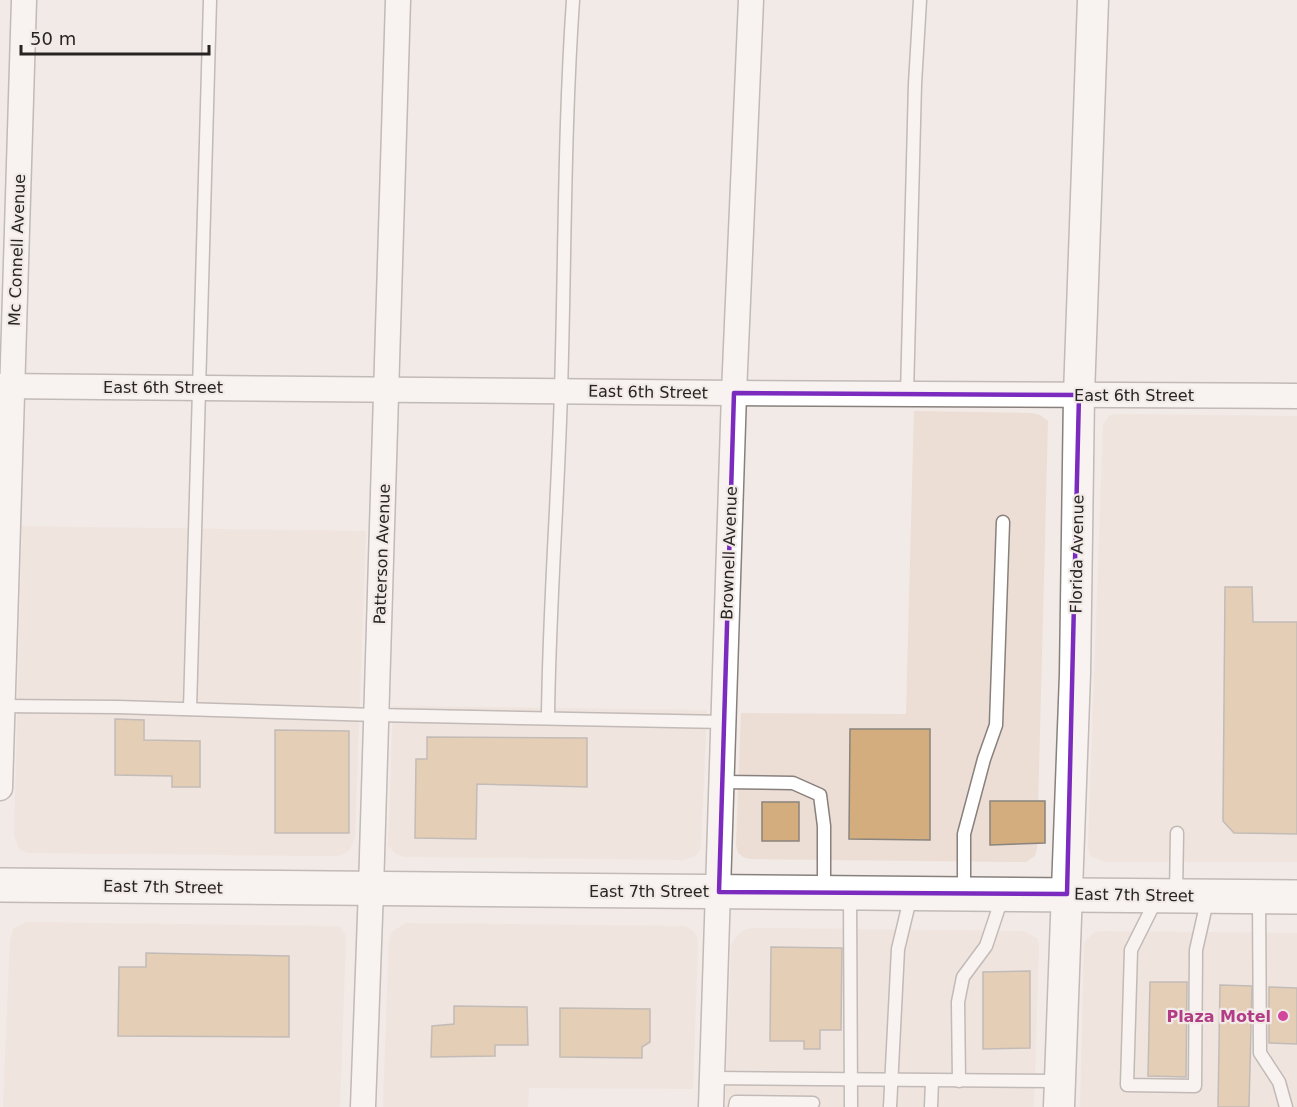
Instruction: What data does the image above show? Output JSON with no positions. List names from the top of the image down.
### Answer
{
  "streets": {
    "main road": ["East 7th Street"],
    "street": [
      "Mc Connell Avenue",
      "East 6th Street",
      "Brownell Avenue",
      "Patterson Avenue",
      "Florida Avenue"
    ]
  },
  "crossings": [
    ["Mc Connell Avenue", "East 6th Street"],
    ["East 6th Street", "Brownell Avenue"],
    ["East 6th Street", "Patterson Avenue"],
    ["East 6th Street", "Florida Avenue"],
    ["Brownell Avenue", "East 7th Street"],
    ["Patterson Avenue", "East 7th Street"],
    ["Florida Avenue", "East 7th Street"]
  ],
  "places": ["Plaza Motel"],
  "scale_bar": "50 m"
}
